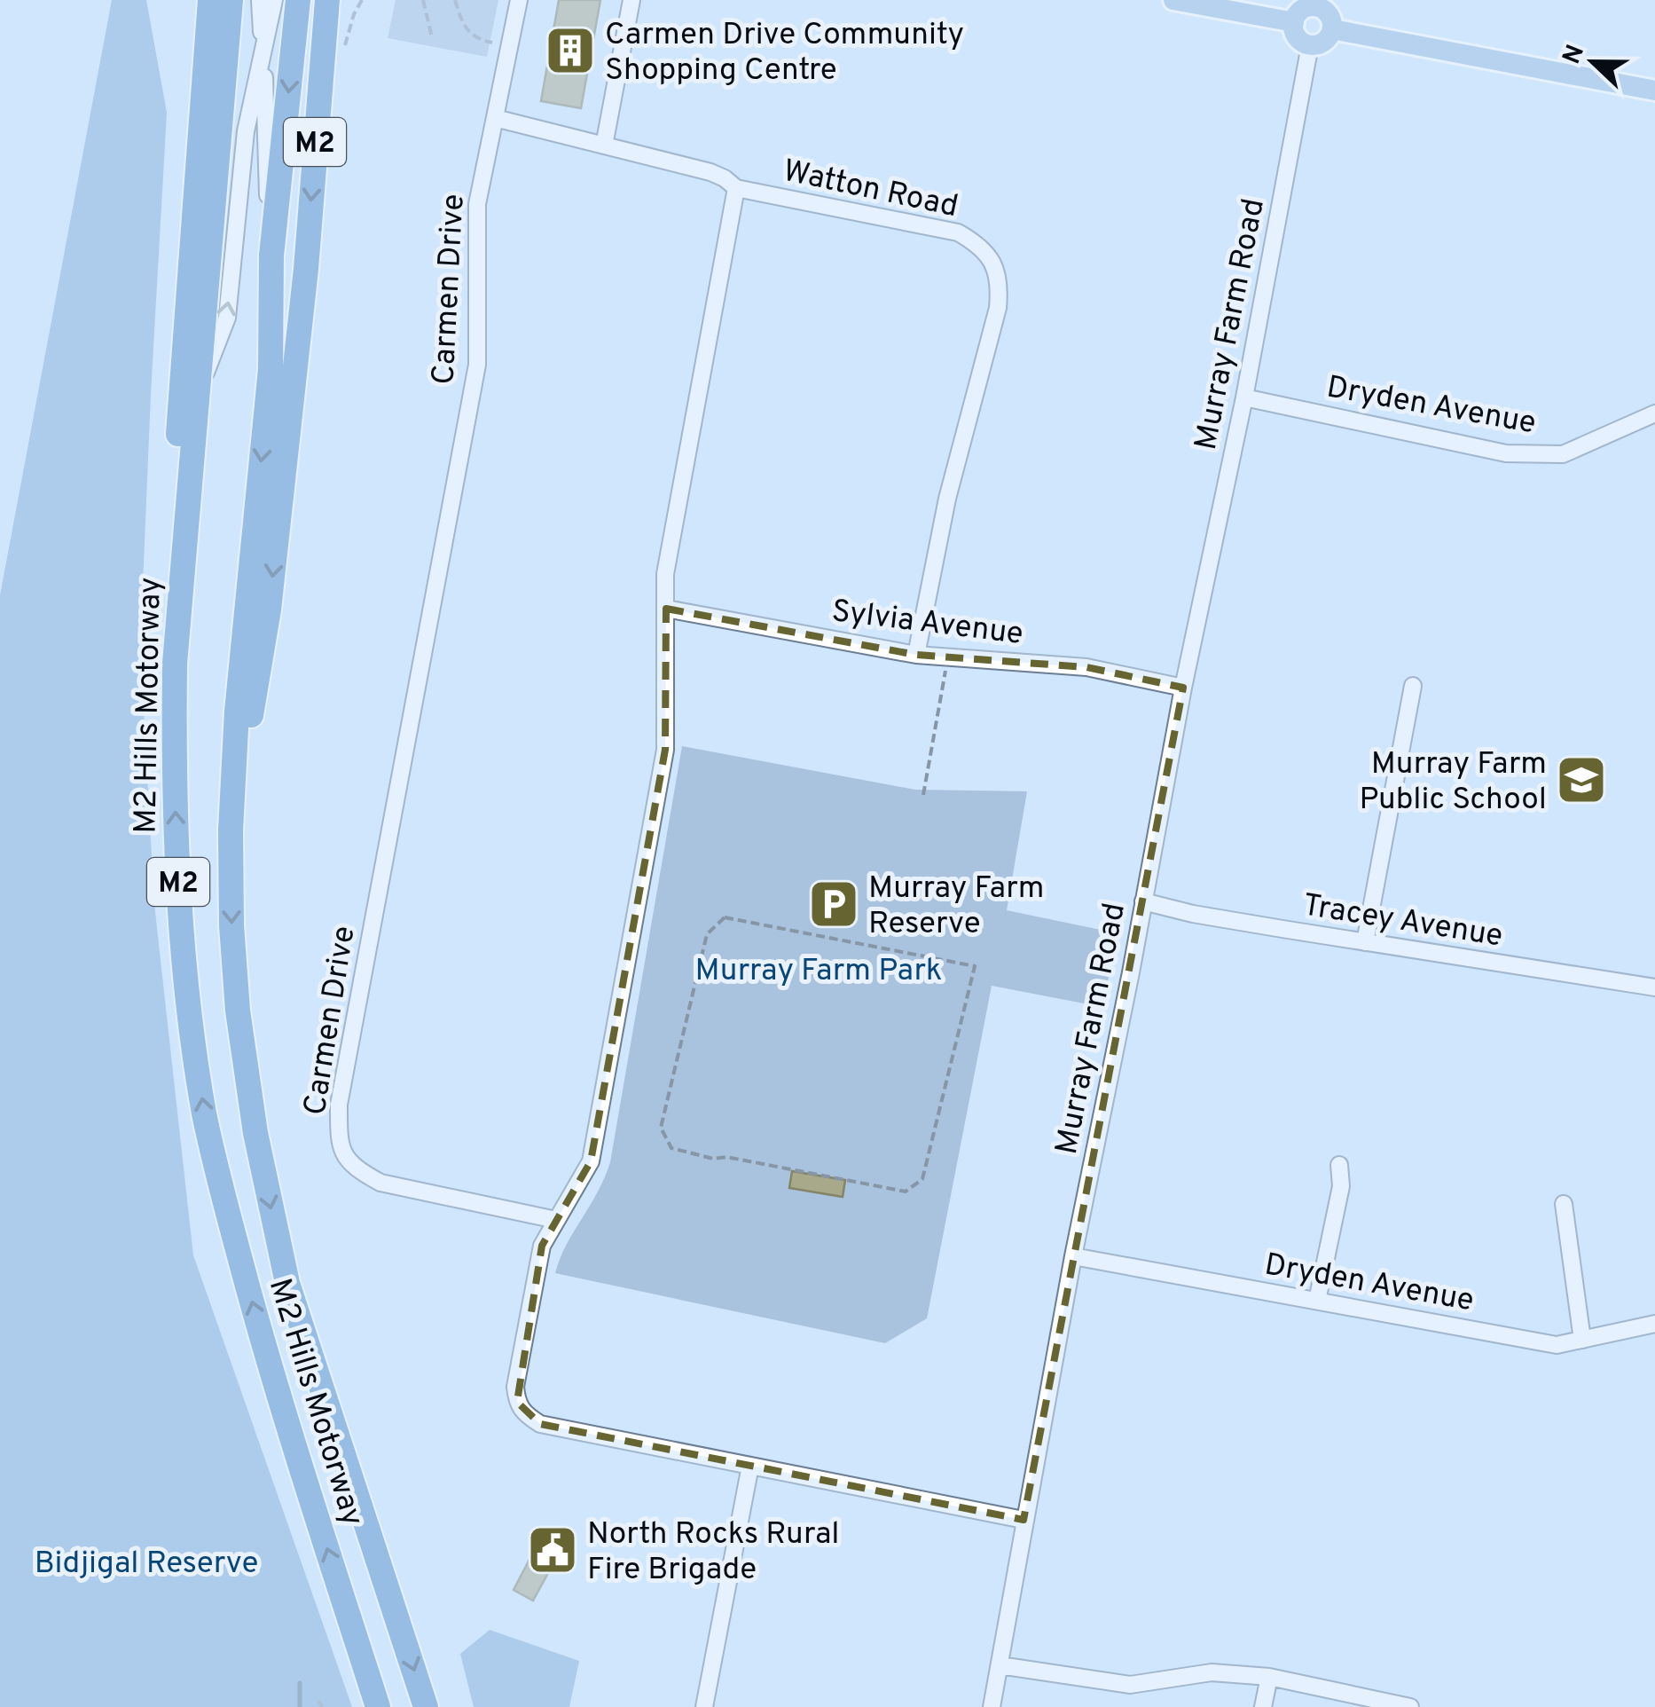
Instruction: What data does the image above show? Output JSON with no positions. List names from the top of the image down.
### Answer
{
  "streets": {
    "highway": ["M2", "M2 Hills Motorway"],
    "street": [
      "Watton Road",
      "Carmen Drive",
      "Murray Farm Road",
      "Dryden Avenue",
      "Sylvia Avenue",
      "Tracey Avenue"
    ]
  },
  "crossings": [
    ["M2", "M2 Hills Motorway"],
    ["Watton Road", "Carmen Drive"],
    ["Watton Road", "Sylvia Avenue"],
    ["Murray Farm Road", "Dryden Avenue"],
    ["Murray Farm Road", "Sylvia Avenue"],
    ["Murray Farm Road", "Tracey Avenue"]
  ],
  "parks": ["Murray Farm Park", "Bidjigal Reserve"],
  "places": {
    "building": ["Carmen Drive Community Shopping Centre"],
    "school or university": ["Murray Farm Public School"],
    "parking": ["Murray Farm Reserve"],
    "public building": ["North Rocks Rural Fire Brigade"]
  },
  "north": "left"
}
